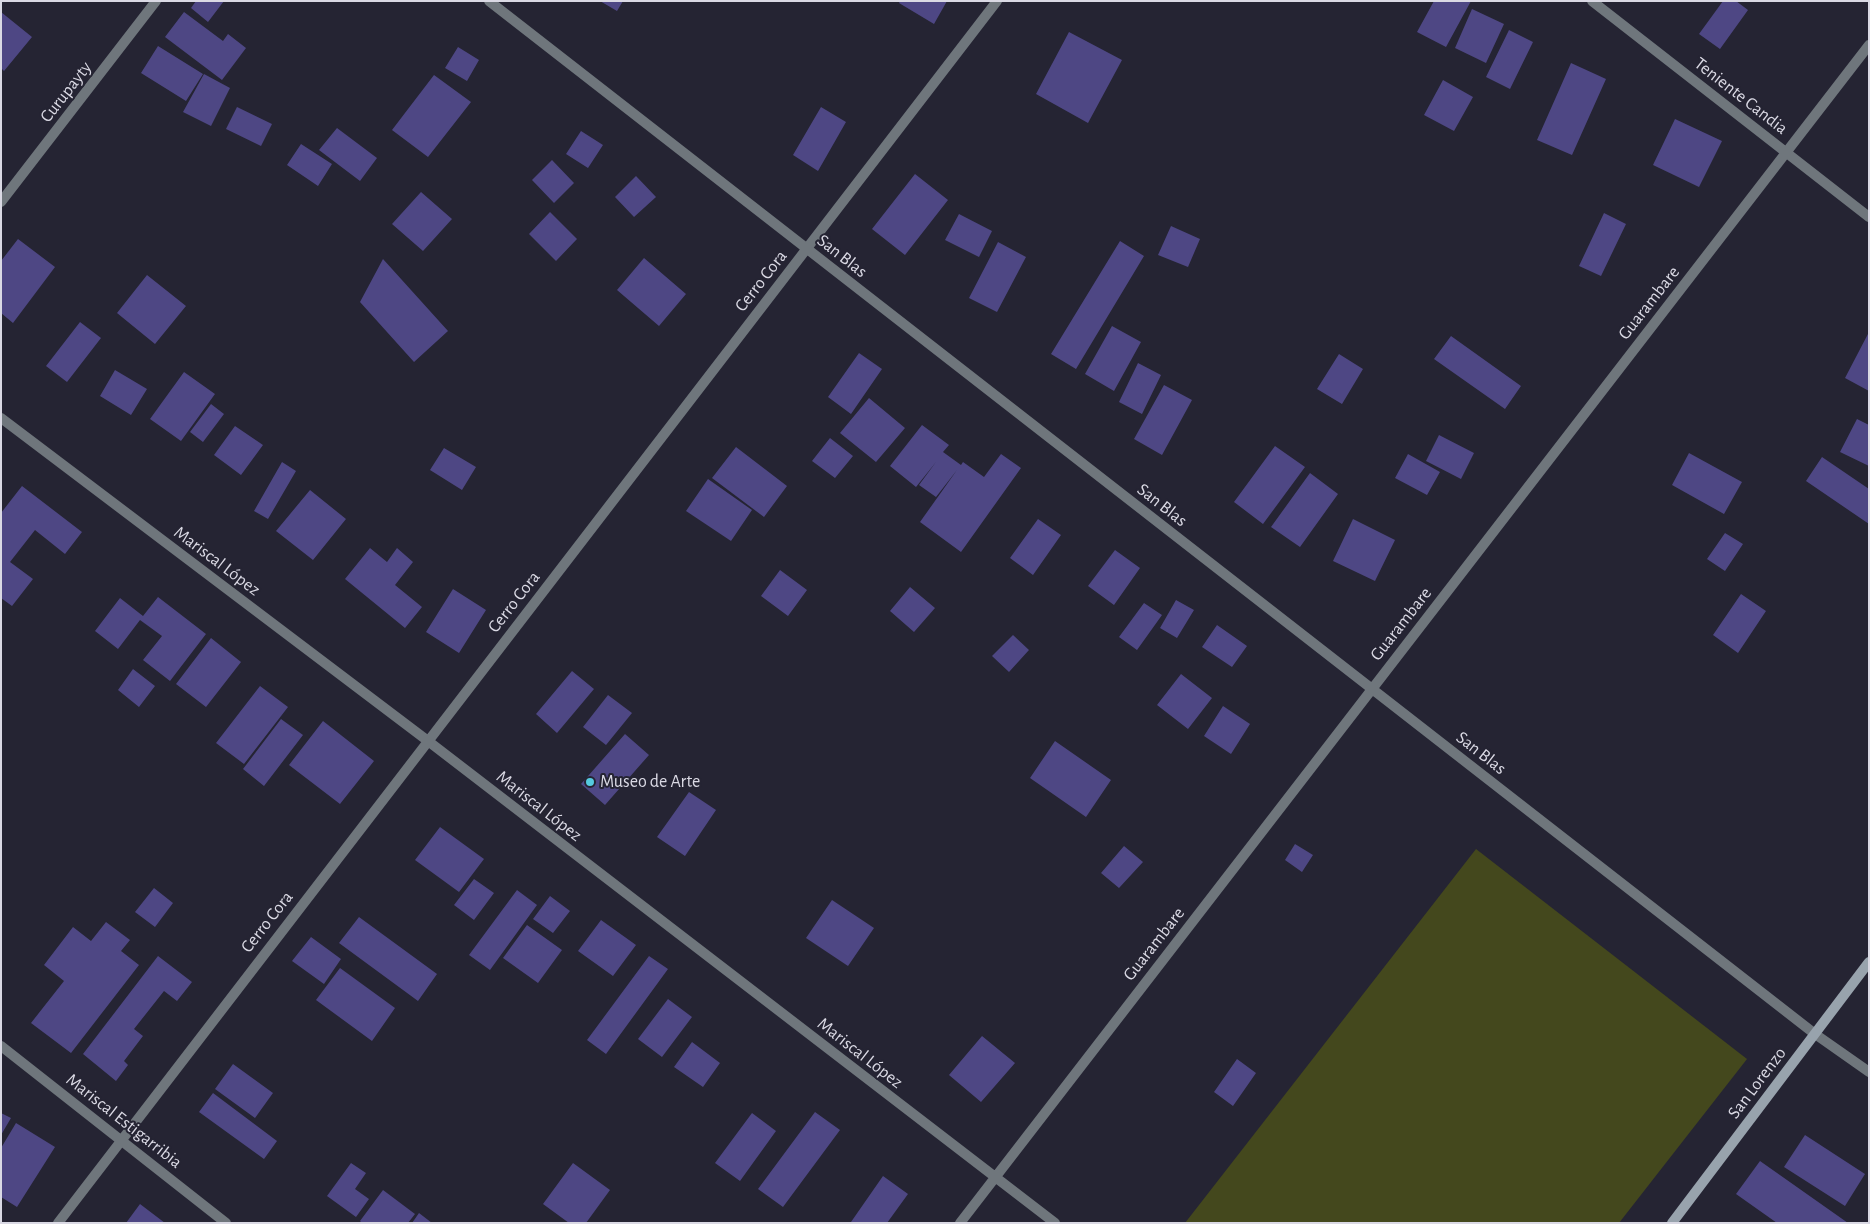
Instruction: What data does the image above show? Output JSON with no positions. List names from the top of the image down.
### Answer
{
  "streets": {
    "street": [
      "Curupayty",
      "Teniente Candia",
      "San Blas",
      "Cerro Cora",
      "Guarambare",
      "Mariscal López",
      "San Lorenzo",
      "Mariscal Estigarribia"
    ]
  },
  "crossings": [
    ["Teniente Candia", "Guarambare"],
    ["San Blas", "Cerro Cora"],
    ["San Blas", "Guarambare"],
    ["San Blas", "San Lorenzo"],
    ["Cerro Cora", "Mariscal López"],
    ["Cerro Cora", "Mariscal Estigarribia"],
    ["Guarambare", "Mariscal López"]
  ],
  "places": ["Museo de Arte"]
}
